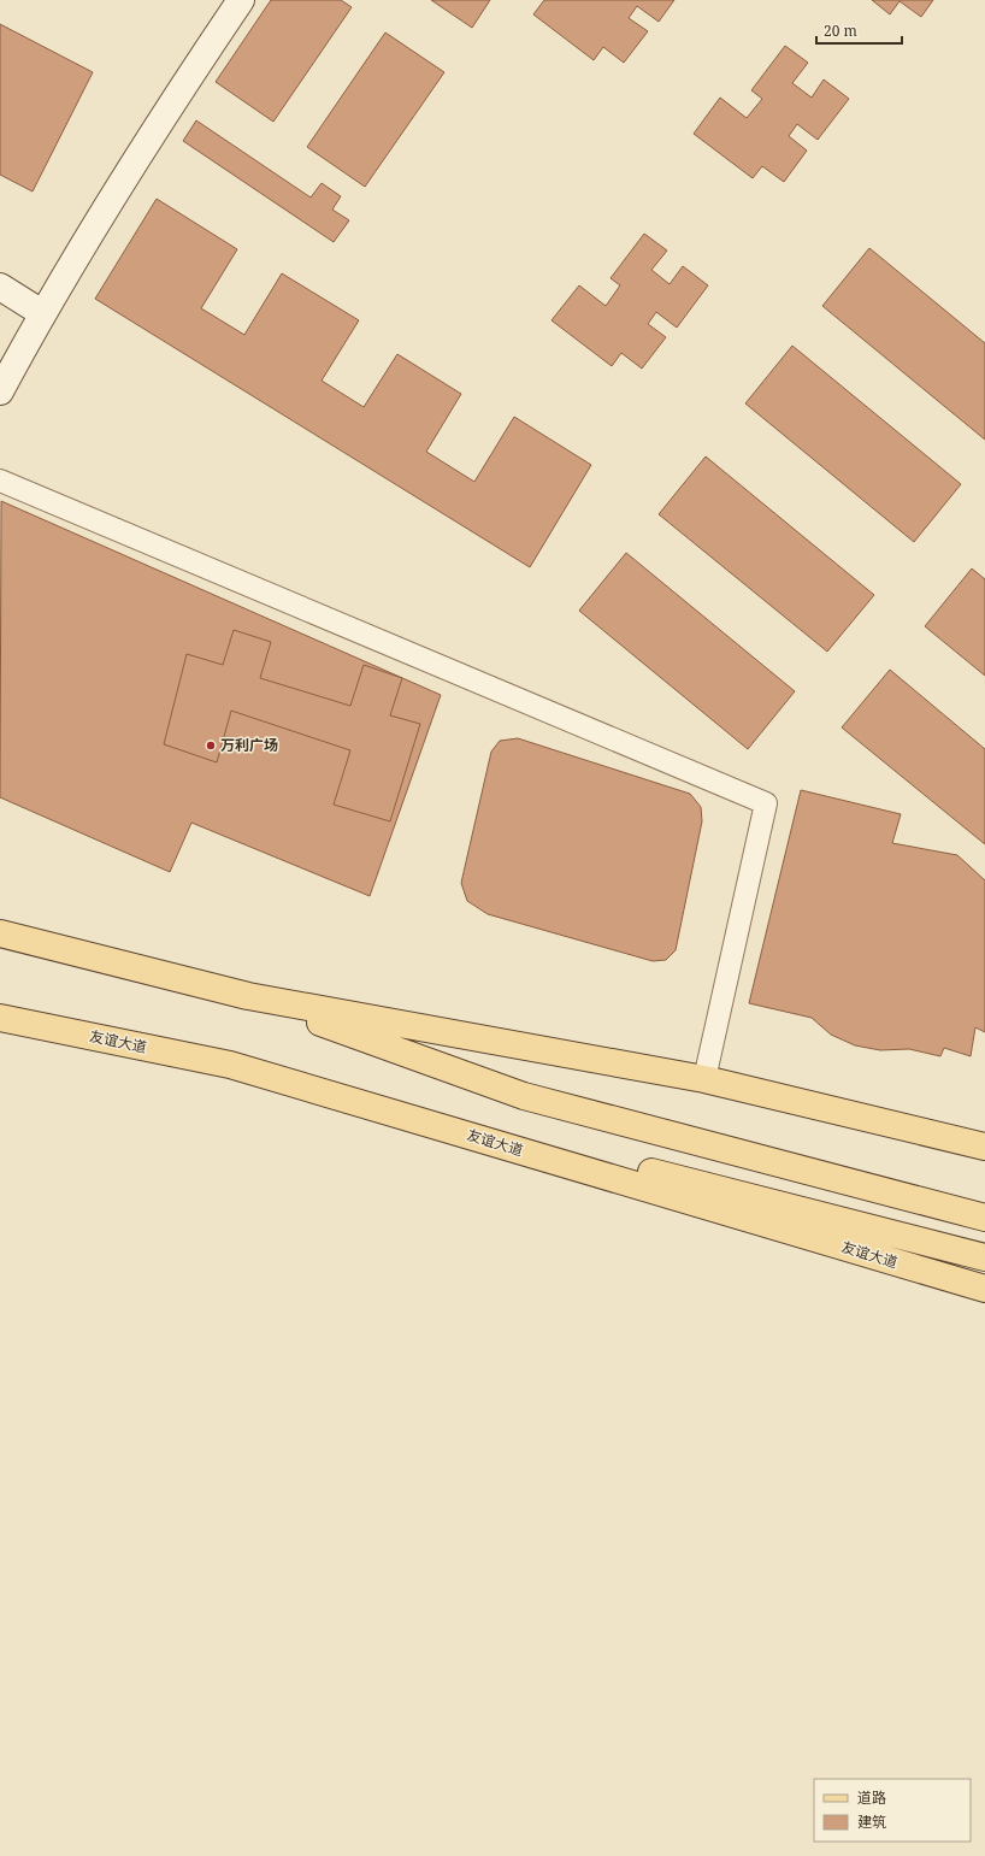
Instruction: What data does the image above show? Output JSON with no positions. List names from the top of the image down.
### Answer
{
  "streets": {
    "main road": ["友谊大道"]
  },
  "places": ["万利广场"],
  "legend": ["道路", "建筑"],
  "scale_bar": "20 m"
}
